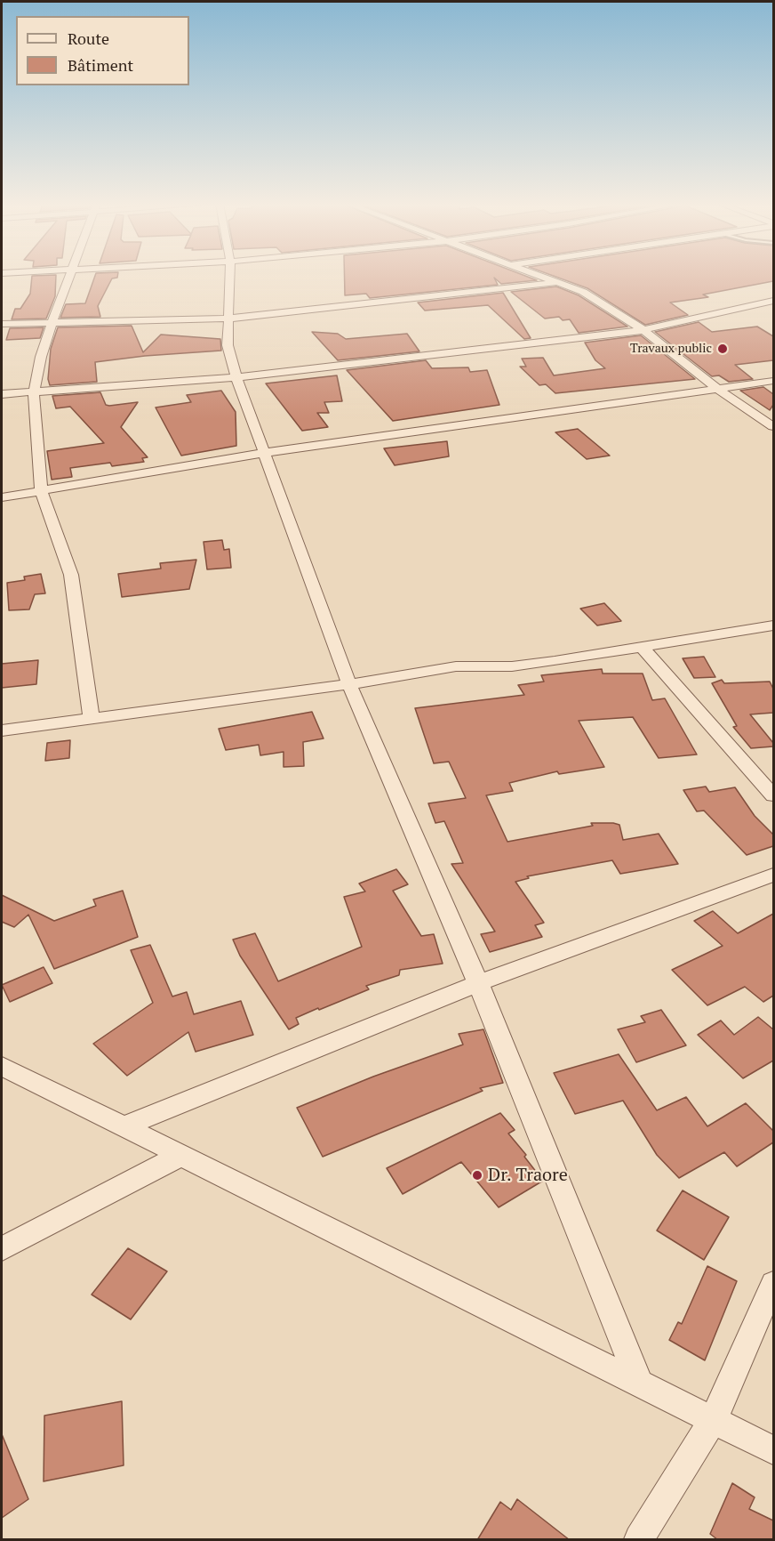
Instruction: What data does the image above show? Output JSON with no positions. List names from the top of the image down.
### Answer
{
  "places": ["Travaux public", "Dr. Traore"],
  "legend": ["Route", "Bâtiment"]
}
